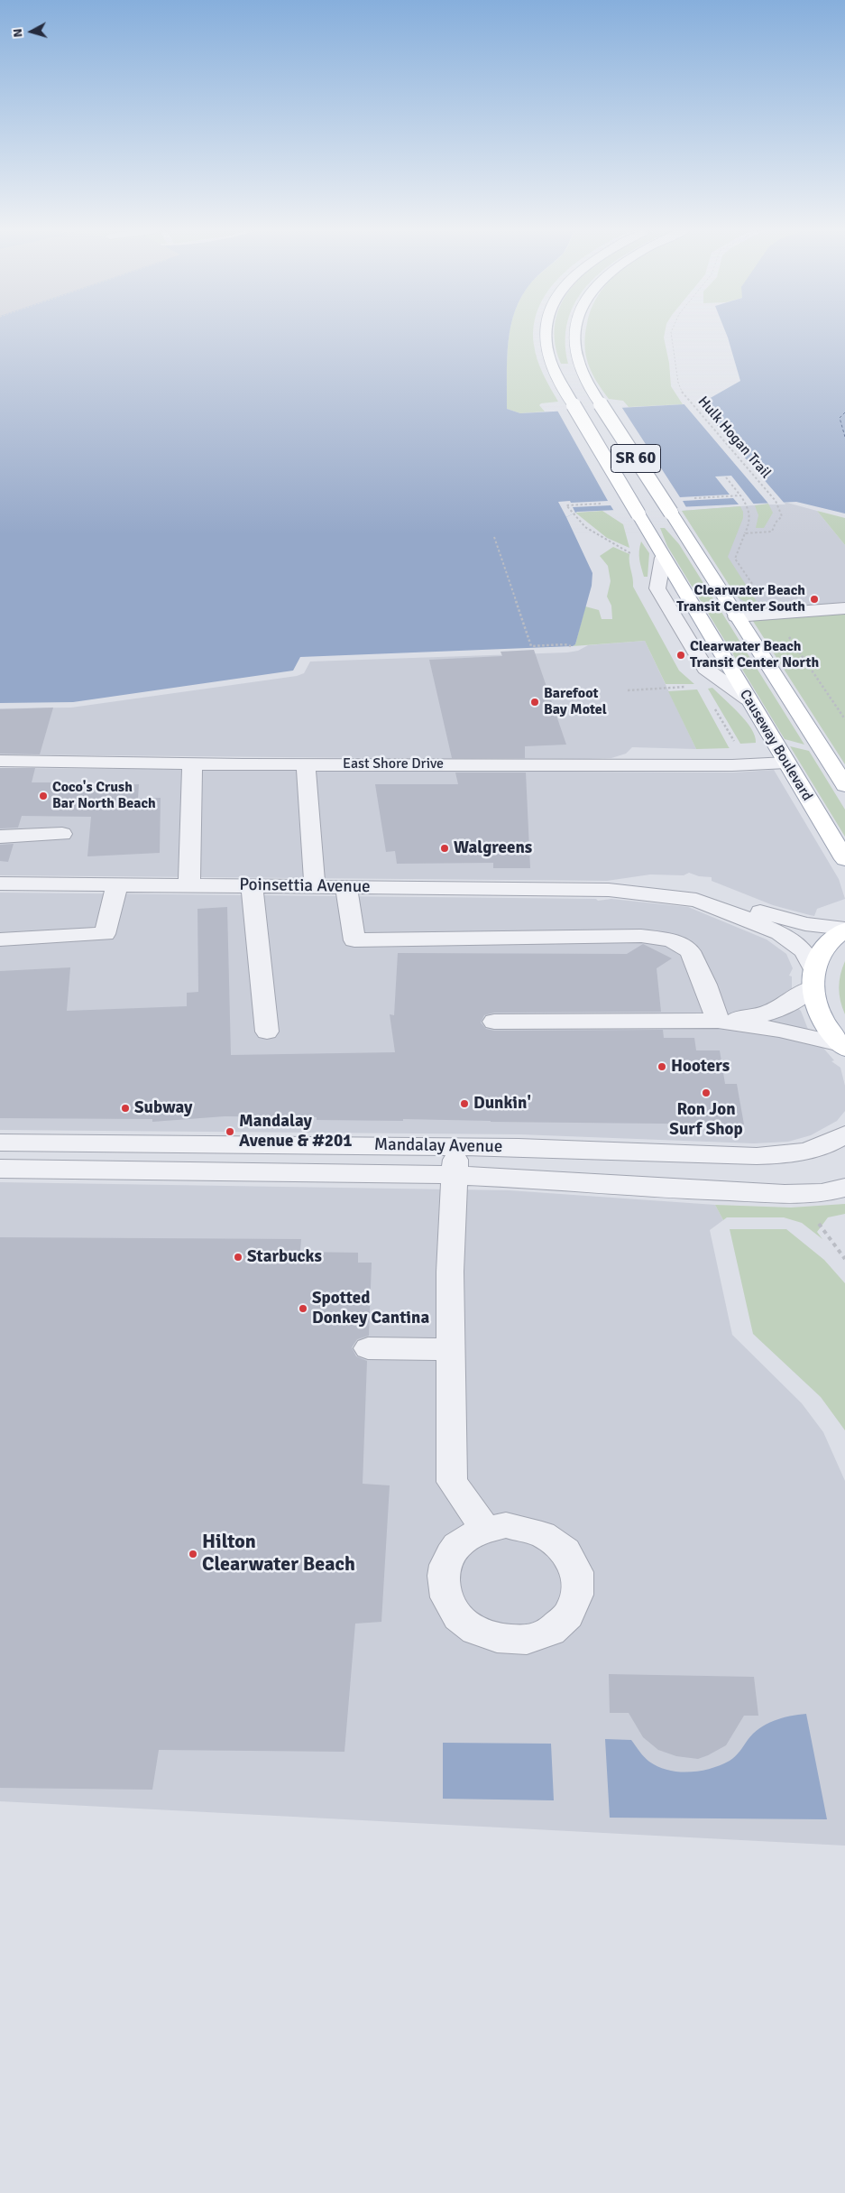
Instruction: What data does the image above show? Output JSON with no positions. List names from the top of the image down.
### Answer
{
  "streets": {
    "main road": ["SR 60", "Causeway Boulevard"],
    "street": ["East Shore Drive", "Poinsettia Avenue", "Mandalay Avenue"],
    "path": ["Hulk Hogan Trail"]
  },
  "crossings": [
    ["Causeway Boulevard", "East Shore Drive"]
  ],
  "places": [
    "Clearwater Beach Transit Center South",
    "Clearwater Beach Transit Center North",
    "Barefoot Bay Motel",
    "Coco's Crush Bar North Beach",
    "Walgreens",
    "Hooters",
    "Ron Jon Surf Shop",
    "Dunkin'",
    "Subway",
    "Mandalay Avenue & #201",
    "Starbucks",
    "Spotted Donkey Cantina",
    "Hilton Clearwater Beach"
  ],
  "north": "left"
}
